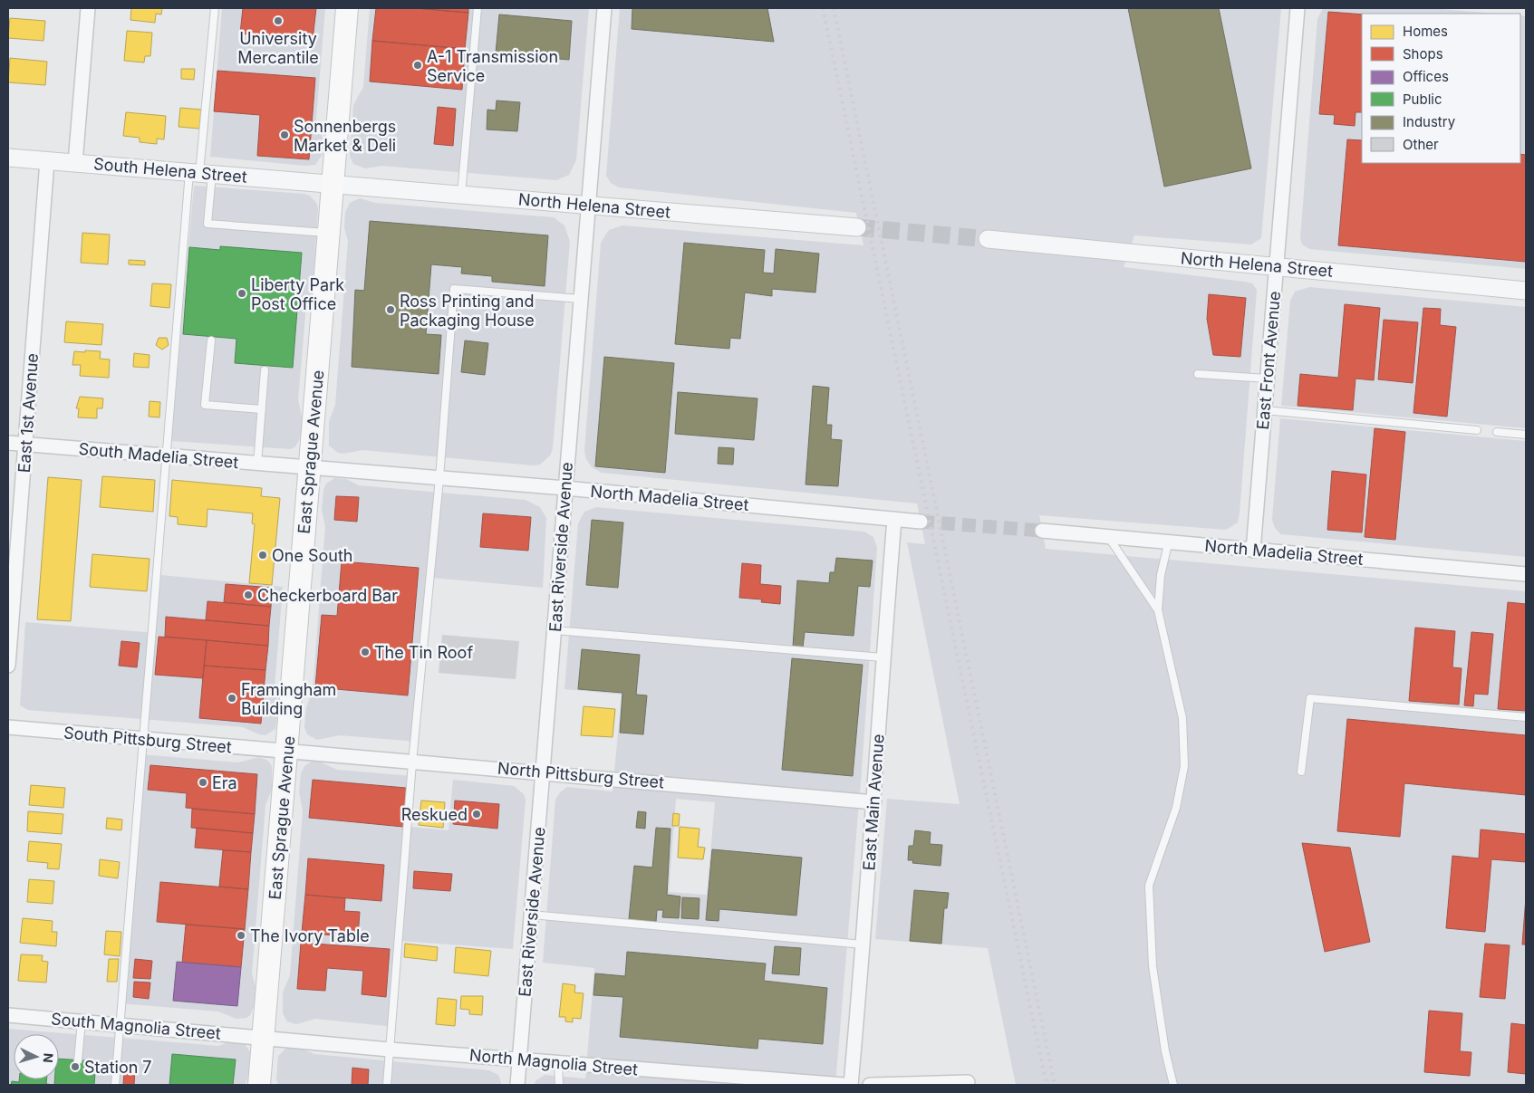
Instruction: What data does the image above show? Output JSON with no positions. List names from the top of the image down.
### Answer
{
  "streets": {
    "main road": ["East Sprague Avenue"],
    "street": [
      "South Helena Street",
      "North Helena Street",
      "East Front Avenue",
      "East 1st Avenue",
      "South Madelia Street",
      "North Madelia Street",
      "East Riverside Avenue",
      "South Pittsburg Street",
      "North Pittsburg Street",
      "East Main Avenue",
      "South Magnolia Street",
      "North Magnolia Street"
    ]
  },
  "crossings": [
    ["South Helena Street", "North Helena Street"],
    ["South Helena Street", "East 1st Avenue"],
    ["South Helena Street", "East Sprague Avenue"],
    ["North Helena Street", "East Front Avenue"],
    ["North Helena Street", "East Sprague Avenue"],
    ["North Helena Street", "East Riverside Avenue"],
    ["East Front Avenue", "North Madelia Street"],
    ["East 1st Avenue", "South Madelia Street"],
    ["East Sprague Avenue", "South Madelia Street"],
    ["East Sprague Avenue", "North Madelia Street"],
    ["East Sprague Avenue", "South Pittsburg Street"],
    ["East Sprague Avenue", "North Pittsburg Street"],
    ["East Sprague Avenue", "South Magnolia Street"],
    ["East Sprague Avenue", "North Magnolia Street"],
    ["South Madelia Street", "North Madelia Street"],
    ["North Madelia Street", "East Riverside Avenue"],
    ["North Madelia Street", "East Main Avenue"],
    ["East Riverside Avenue", "North Pittsburg Street"],
    ["East Riverside Avenue", "North Magnolia Street"],
    ["South Pittsburg Street", "North Pittsburg Street"],
    ["North Pittsburg Street", "East Main Avenue"],
    ["South Magnolia Street", "North Magnolia Street"]
  ],
  "places": [
    "University Mercantile",
    "A-1 Transmission Service",
    "Sonnenbergs Market & Deli",
    "Liberty Park Post Office",
    "Ross Printing and Packaging House",
    "One South",
    "Checkerboard Bar",
    "The Tin Roof",
    "Framingham Building",
    "Era",
    "Reskued",
    "The Ivory Table",
    "Station 7"
  ],
  "legend": [
    "Homes",
    "Shops",
    "Offices",
    "Public",
    "Industry",
    "Other"
  ],
  "north": "right"
}
